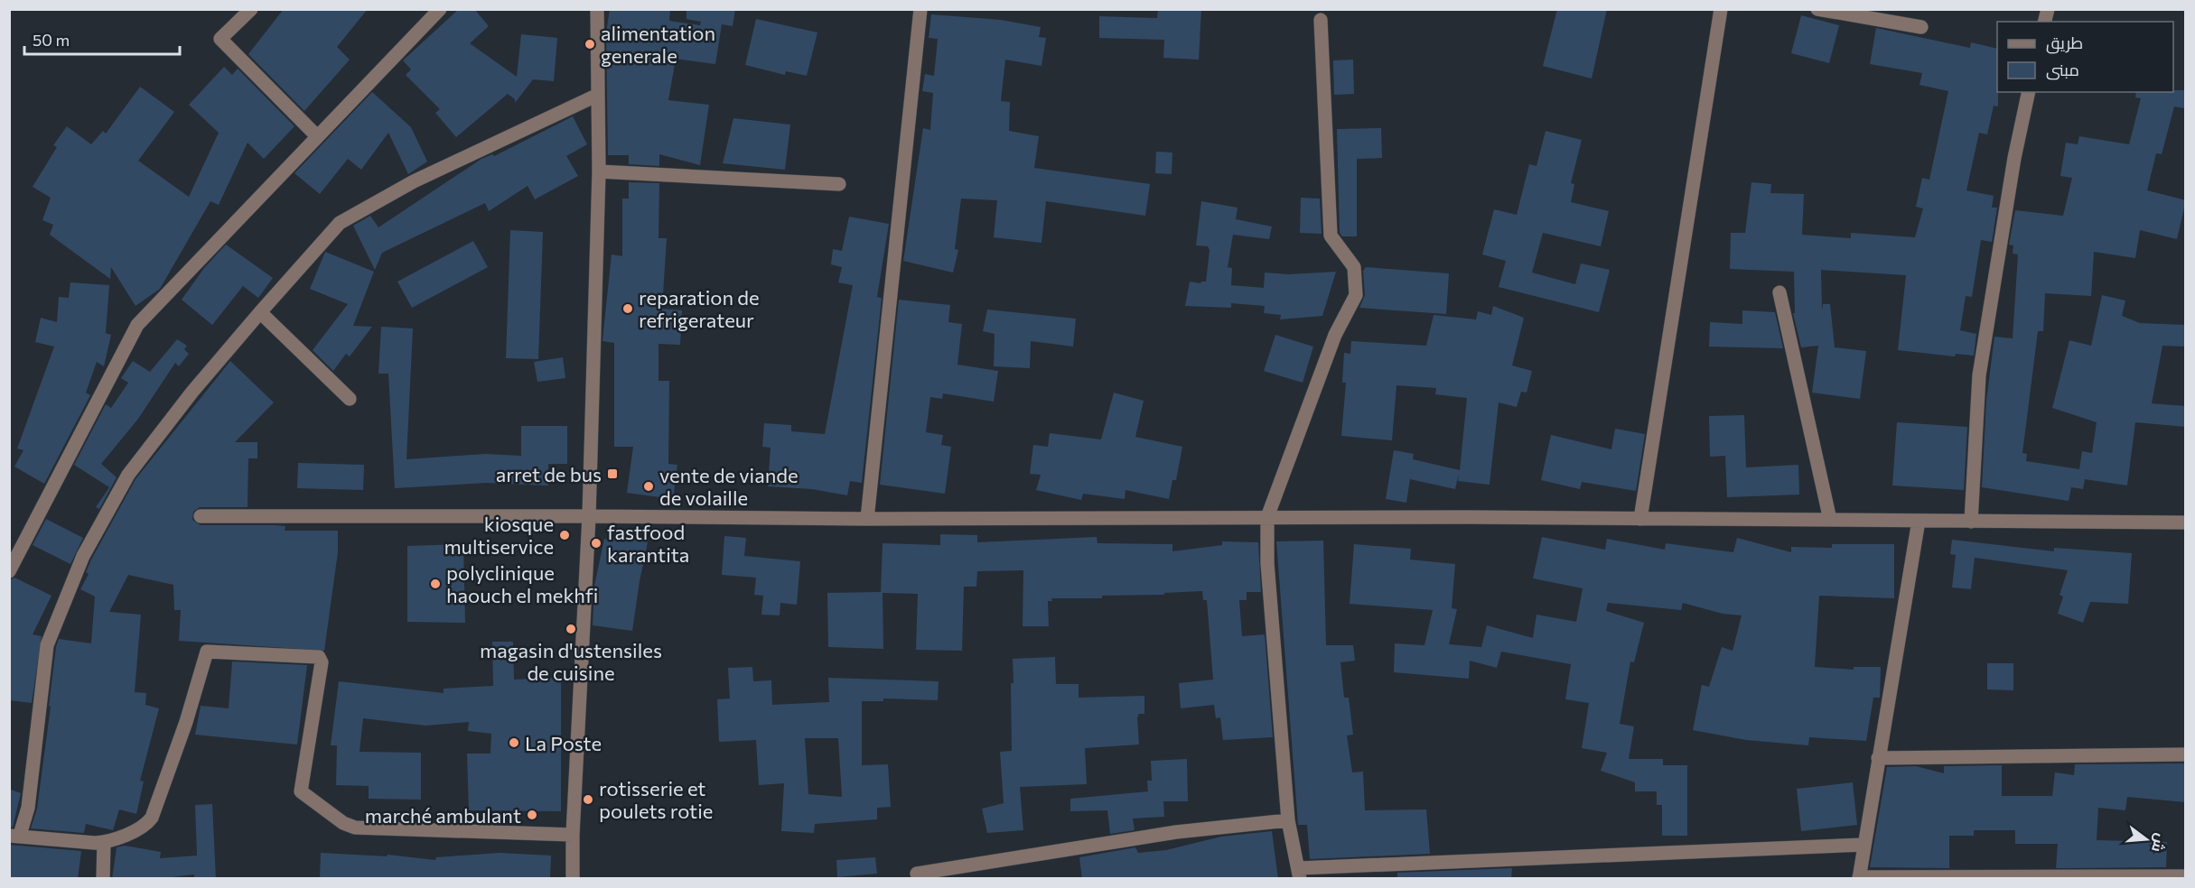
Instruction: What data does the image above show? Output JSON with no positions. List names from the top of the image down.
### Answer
{
  "places": {
    "other": [
      "alimentation generale",
      "reparation de refrigerateur",
      "vente de viande de volaille",
      "kiosque multiservice",
      "fastfood karantita",
      "polyclinique haouch el mekhfi",
      "magasin d'ustensiles de cuisine",
      "La Poste",
      "rotisserie et poulets rotie",
      "marché ambulant"
    ],
    "transit": ["arret de bus"]
  },
  "legend": ["طريق", "مبنى"],
  "scale_bar": "50 m",
  "north": "right"
}
